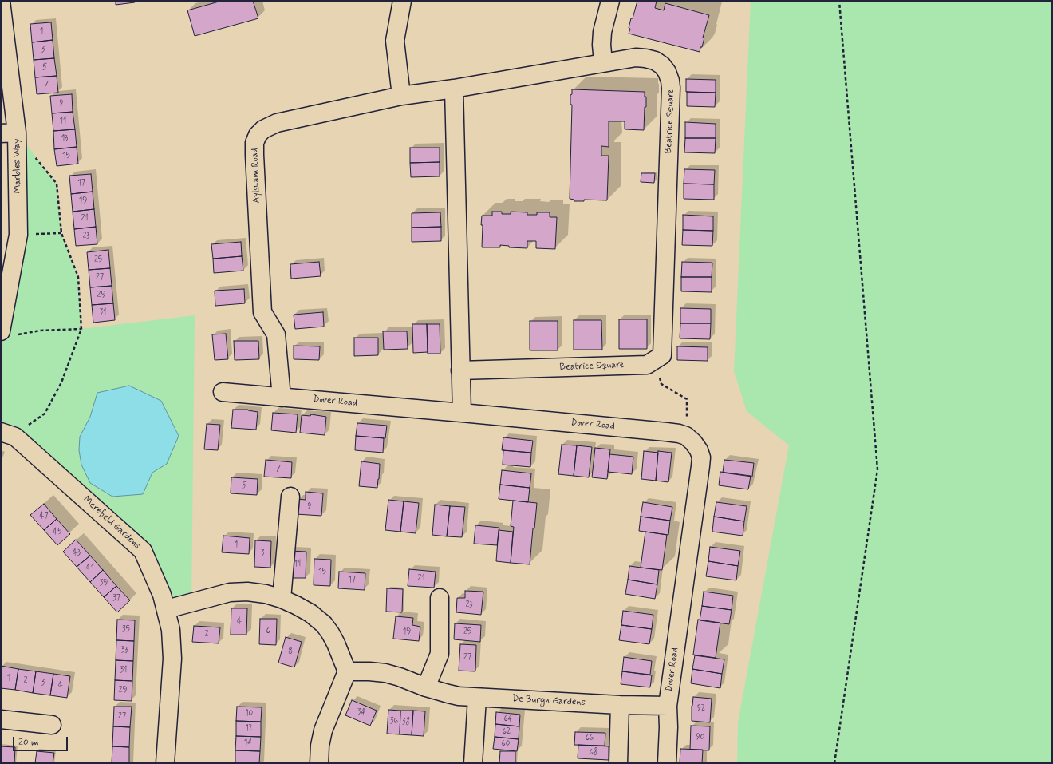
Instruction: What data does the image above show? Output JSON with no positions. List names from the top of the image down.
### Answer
{
  "streets": {
    "street": [
      "Beatrice Square",
      "Marbles Way",
      "Aylsham Road",
      "Dover Road",
      "Merefield Gardens",
      "De Burgh Gardens"
    ]
  },
  "crossings": [
    ["Beatrice Square", "Aylsham Road"],
    ["Aylsham Road", "Dover Road"],
    ["Dover Road", "De Burgh Gardens"]
  ],
  "house_numbers": [
    "1",
    "3",
    "5",
    "7",
    "9",
    "11",
    "13",
    "15",
    "17",
    "19",
    "21",
    "23",
    "25",
    "27",
    "29",
    "31",
    "7",
    "5",
    "9",
    "47",
    "45",
    "1",
    "43",
    "3",
    "11",
    "41",
    "15",
    "21",
    "17",
    "39",
    "37",
    "23",
    "4",
    "35",
    "6",
    "19",
    "25",
    "2",
    "33",
    "8",
    "27",
    "31",
    "1",
    "2",
    "3",
    "4",
    "29",
    "92",
    "34",
    "10",
    "27",
    "64",
    "36",
    "38",
    "12",
    "62",
    "90",
    "66",
    "14",
    "60",
    "68"
  ],
  "scale_bar": "20 m"
}
